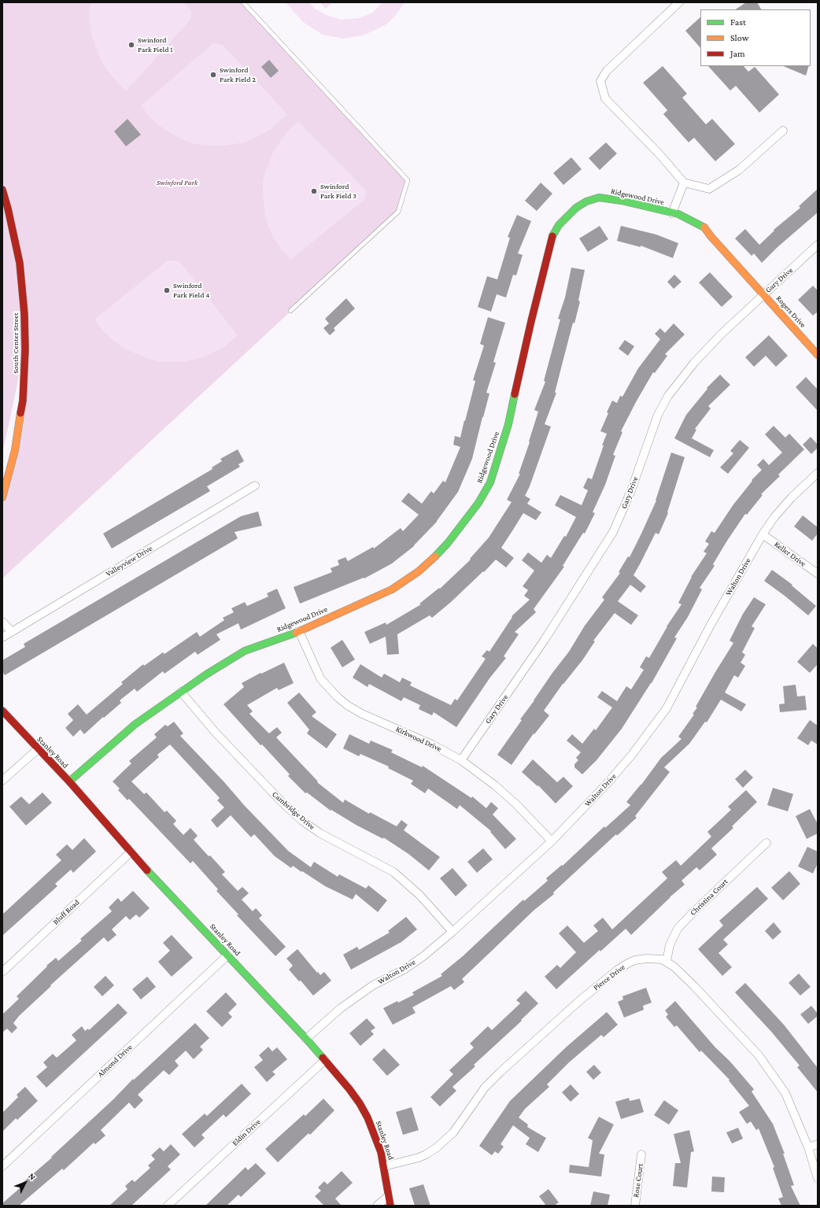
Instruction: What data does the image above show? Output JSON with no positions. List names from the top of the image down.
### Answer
{
  "streets": {
    "street": [
      "Ridgewood Drive",
      "Gary Drive",
      "Rogers Drive",
      "South Center Street",
      "Keller Drive",
      "Valleyview Drive",
      "Walton Drive",
      "Kirkwood Drive",
      "Stanley Road",
      "Cambridge Drive",
      "Christina Court",
      "Bluff Road",
      "Pierce Drive",
      "Almond Drive",
      "Eldin Drive",
      "Rose Court"
    ]
  },
  "crossings": [
    ["Ridgewood Drive", "Gary Drive"],
    ["Ridgewood Drive", "Rogers Drive"],
    ["Ridgewood Drive", "Kirkwood Drive"],
    ["Ridgewood Drive", "Stanley Road"],
    ["Ridgewood Drive", "Cambridge Drive"],
    ["Gary Drive", "Rogers Drive"],
    ["Gary Drive", "Kirkwood Drive"],
    ["Keller Drive", "Walton Drive"],
    ["Walton Drive", "Kirkwood Drive"],
    ["Walton Drive", "Stanley Road"],
    ["Walton Drive", "Cambridge Drive"],
    ["Stanley Road", "Bluff Road"],
    ["Stanley Road", "Pierce Drive"],
    ["Stanley Road", "Almond Drive"],
    ["Stanley Road", "Eldin Drive"],
    ["Christina Court", "Pierce Drive"]
  ],
  "parks": ["Swinford Park"],
  "places": [
    "Swinford Park Field 1",
    "Swinford Park Field 2",
    "Swinford Park Field 3",
    "Swinford Park Field 4"
  ],
  "legend": ["Fast", "Slow", "Jam"],
  "north": "top right"
}
